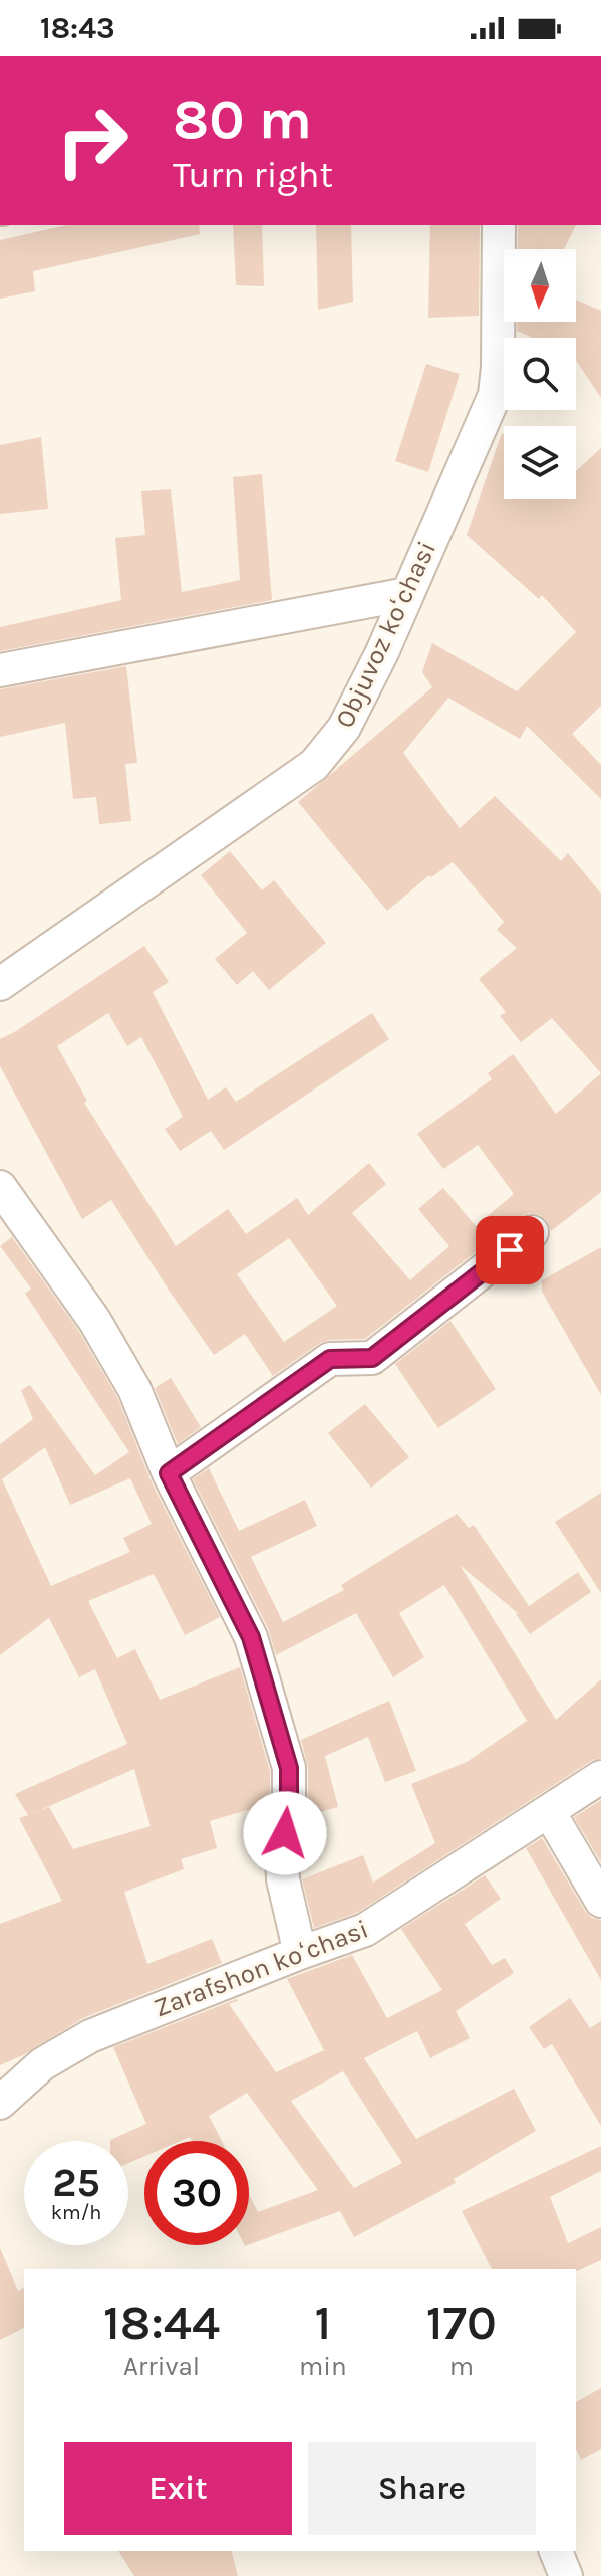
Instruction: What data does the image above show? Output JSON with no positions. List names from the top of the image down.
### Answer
{
  "streets": {
    "street": ["Objuvoz koʻchasi", "Zarafshon koʻchasi"]
  },
  "north": "bottom",
  "page": {
    "status": "18:43",
    "turn": ["80 m", "Turn right"],
    "speed": "25 km/h",
    "limit": "30",
    "eta": [
      "18:44",
      "Arrival",
      "1",
      "min",
      "170",
      "m"
    ],
    "buttons": ["Exit", "Share"]
  }
}
